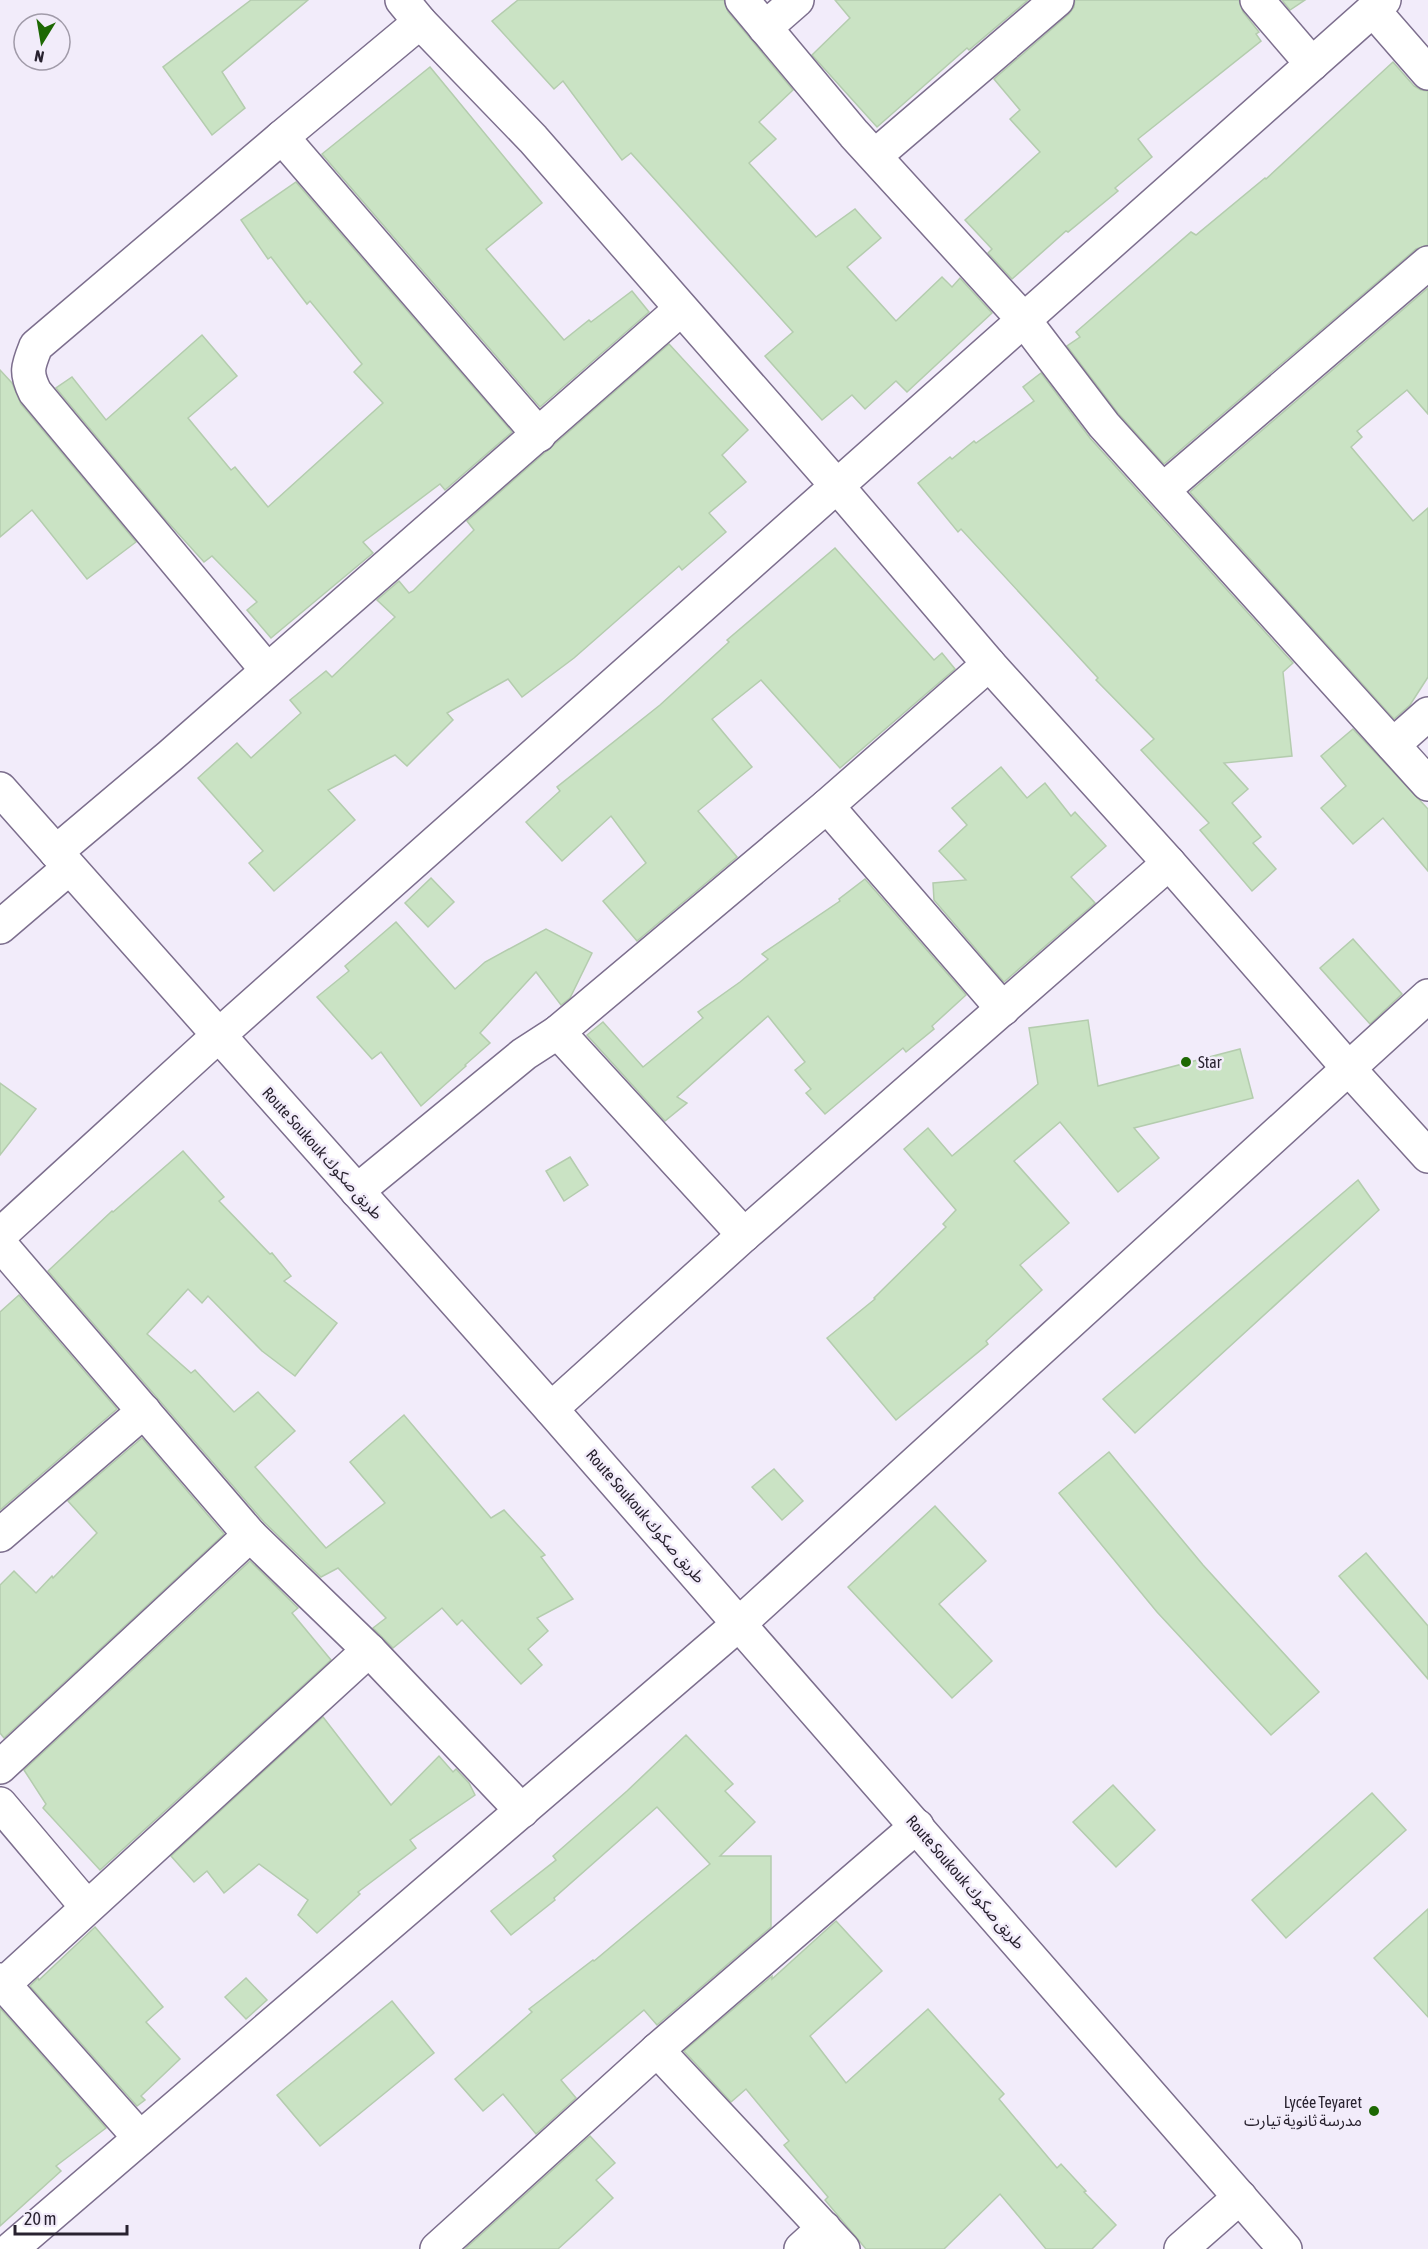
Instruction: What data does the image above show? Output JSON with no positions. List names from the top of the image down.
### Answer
{
  "streets": {
    "street": ["Route Soukouk طريق صكوك"]
  },
  "places": ["Star", "Lycée Teyaret مدرسة ثانوية تيارت"],
  "scale_bar": "20 m",
  "north": "bottom"
}
